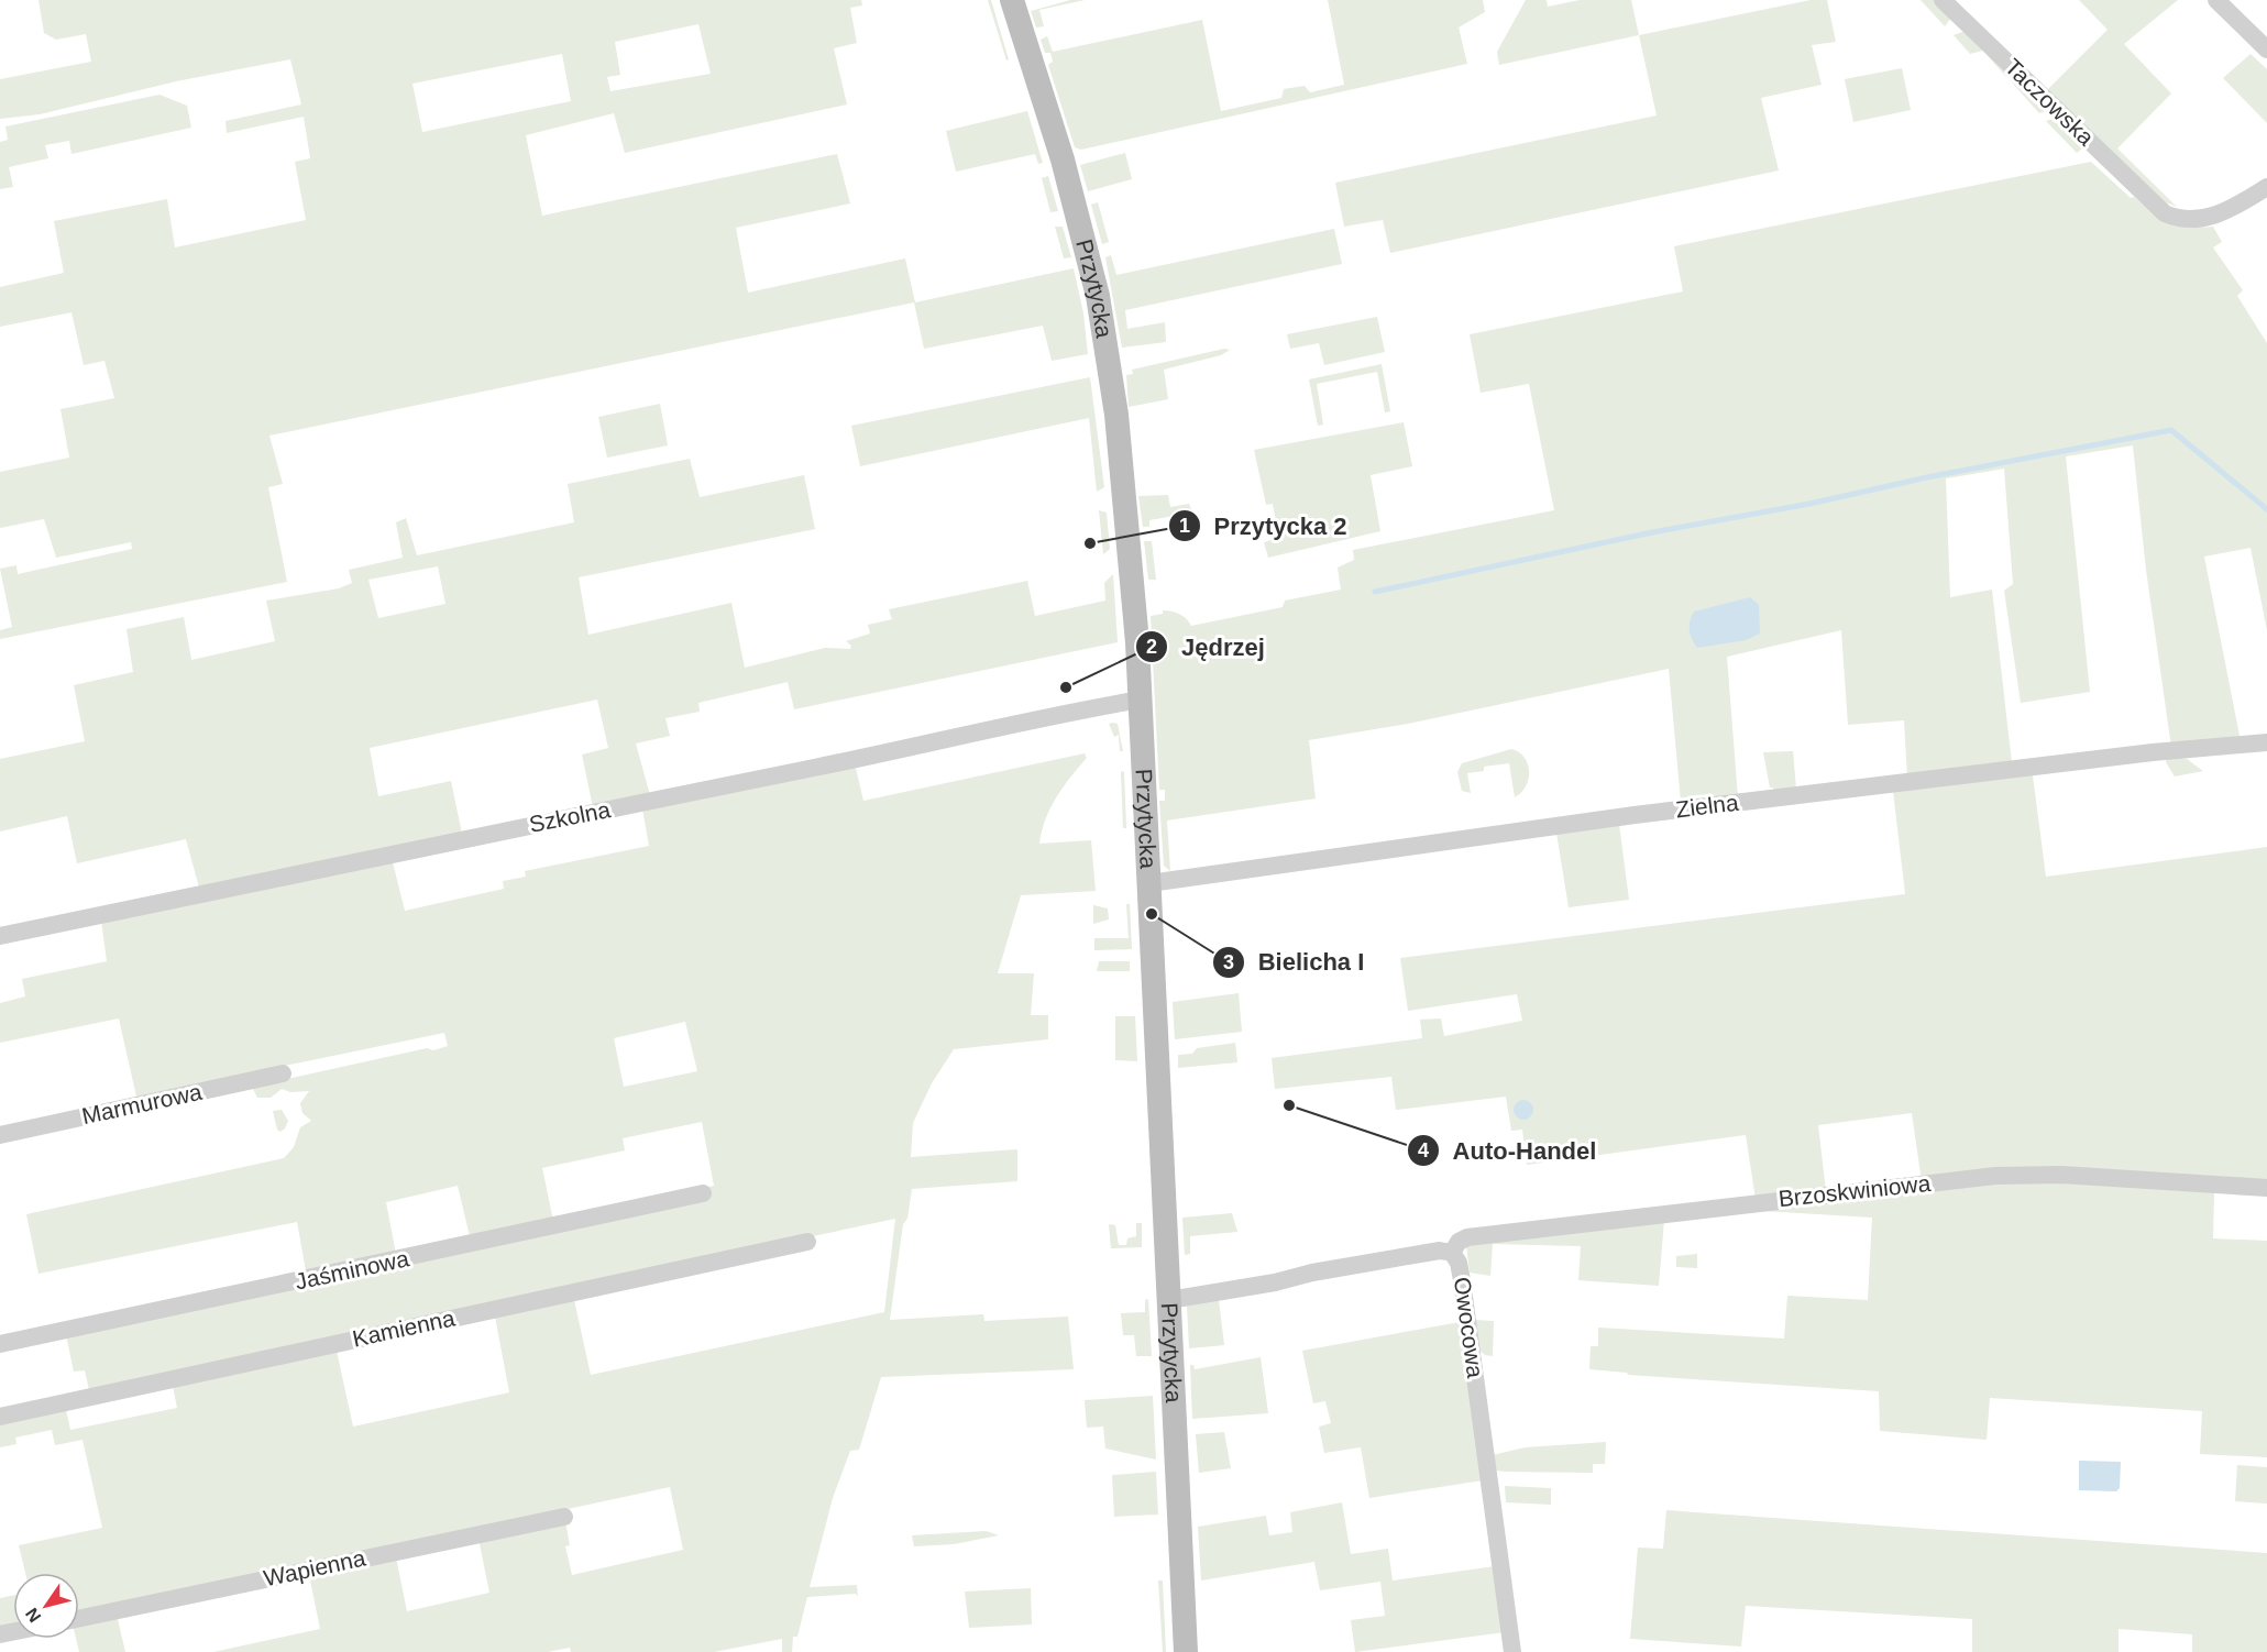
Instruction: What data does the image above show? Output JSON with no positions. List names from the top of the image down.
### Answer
{
  "streets": {
    "main road": ["Przytycka"],
    "street": [
      "Taczowska",
      "Zielna",
      "Szkolna",
      "Marmurowa",
      "Brzoskwiniowa",
      "Jaśminowa",
      "Owocowa",
      "Kamienna",
      "Wapienna"
    ]
  },
  "crossings": [
    ["Przytycka", "Zielna"],
    ["Przytycka", "Szkolna"],
    ["Przytycka", "Owocowa"],
    ["Brzoskwiniowa", "Owocowa"]
  ],
  "places": [
    "Przytycka 2",
    "Jędrzej",
    "Bielicha I",
    "Auto-Handel"
  ],
  "north": "bottom left"
}
